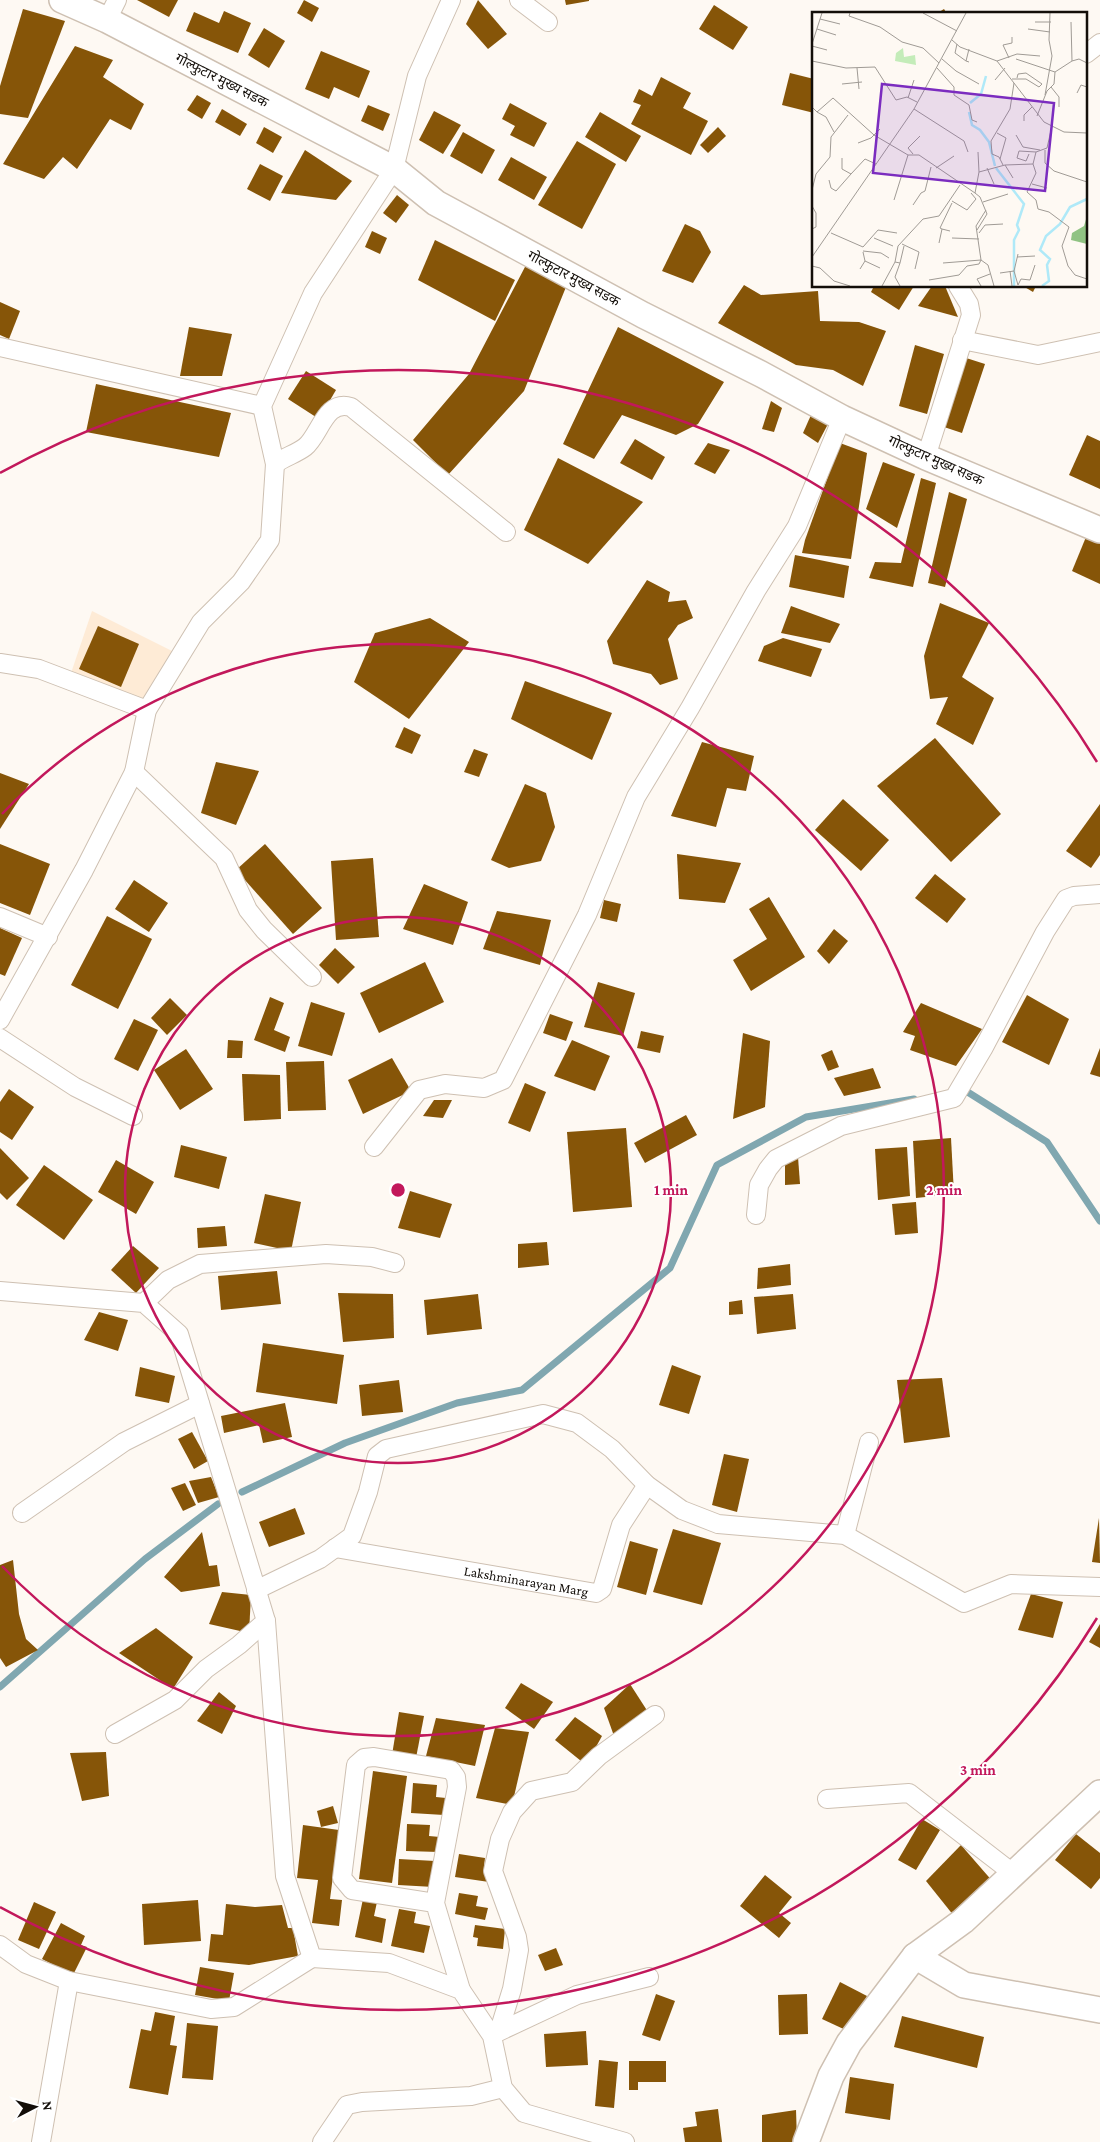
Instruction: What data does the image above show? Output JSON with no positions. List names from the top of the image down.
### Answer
{
  "streets": {
    "main road": ["गोल्फुटार मुख्य सडक"],
    "street": ["Lakshminarayan Marg"]
  },
  "north": "right",
  "rings": ["1 min", "2 min", "3 min"]
}
